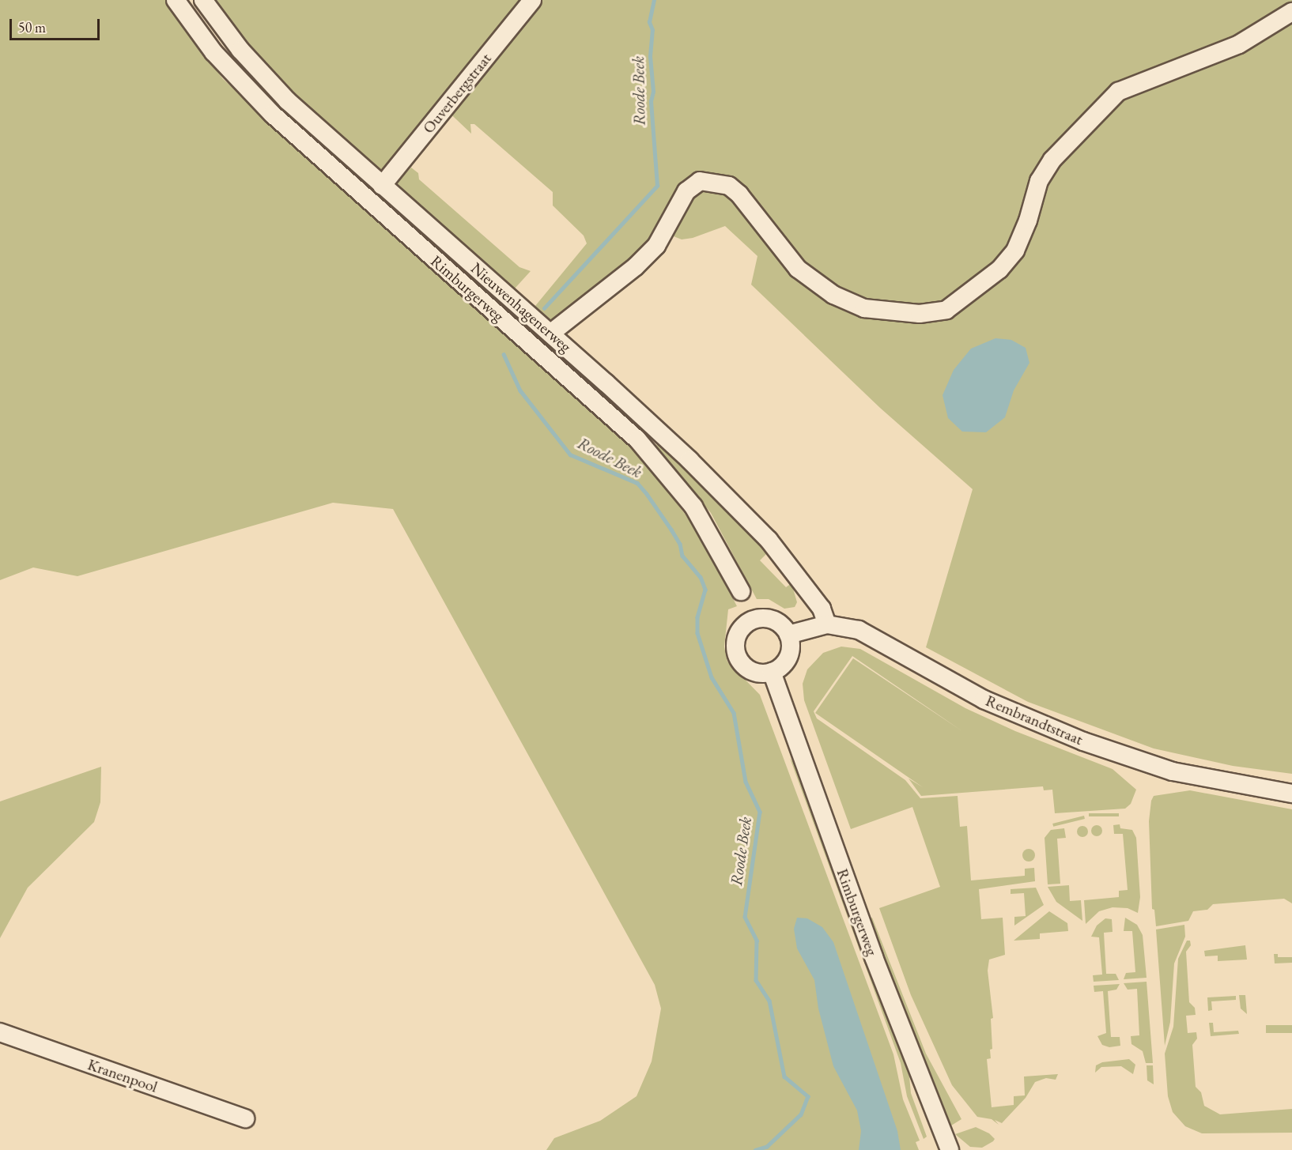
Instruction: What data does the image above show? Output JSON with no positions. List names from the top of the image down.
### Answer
{
  "streets": {
    "street": [
      "Ouverbergstraat",
      "Rimburgerweg",
      "Nieuwenhagenerweg",
      "Rembrandtstraat",
      "Kranenpool"
    ]
  },
  "crossings": [
    ["Ouverbergstraat", "Nieuwenhagenerweg"],
    ["Rimburgerweg", "Rembrandtstraat"],
    ["Nieuwenhagenerweg", "Rembrandtstraat"]
  ],
  "water": ["Roode Beek"],
  "scale_bar": "50 m"
}
